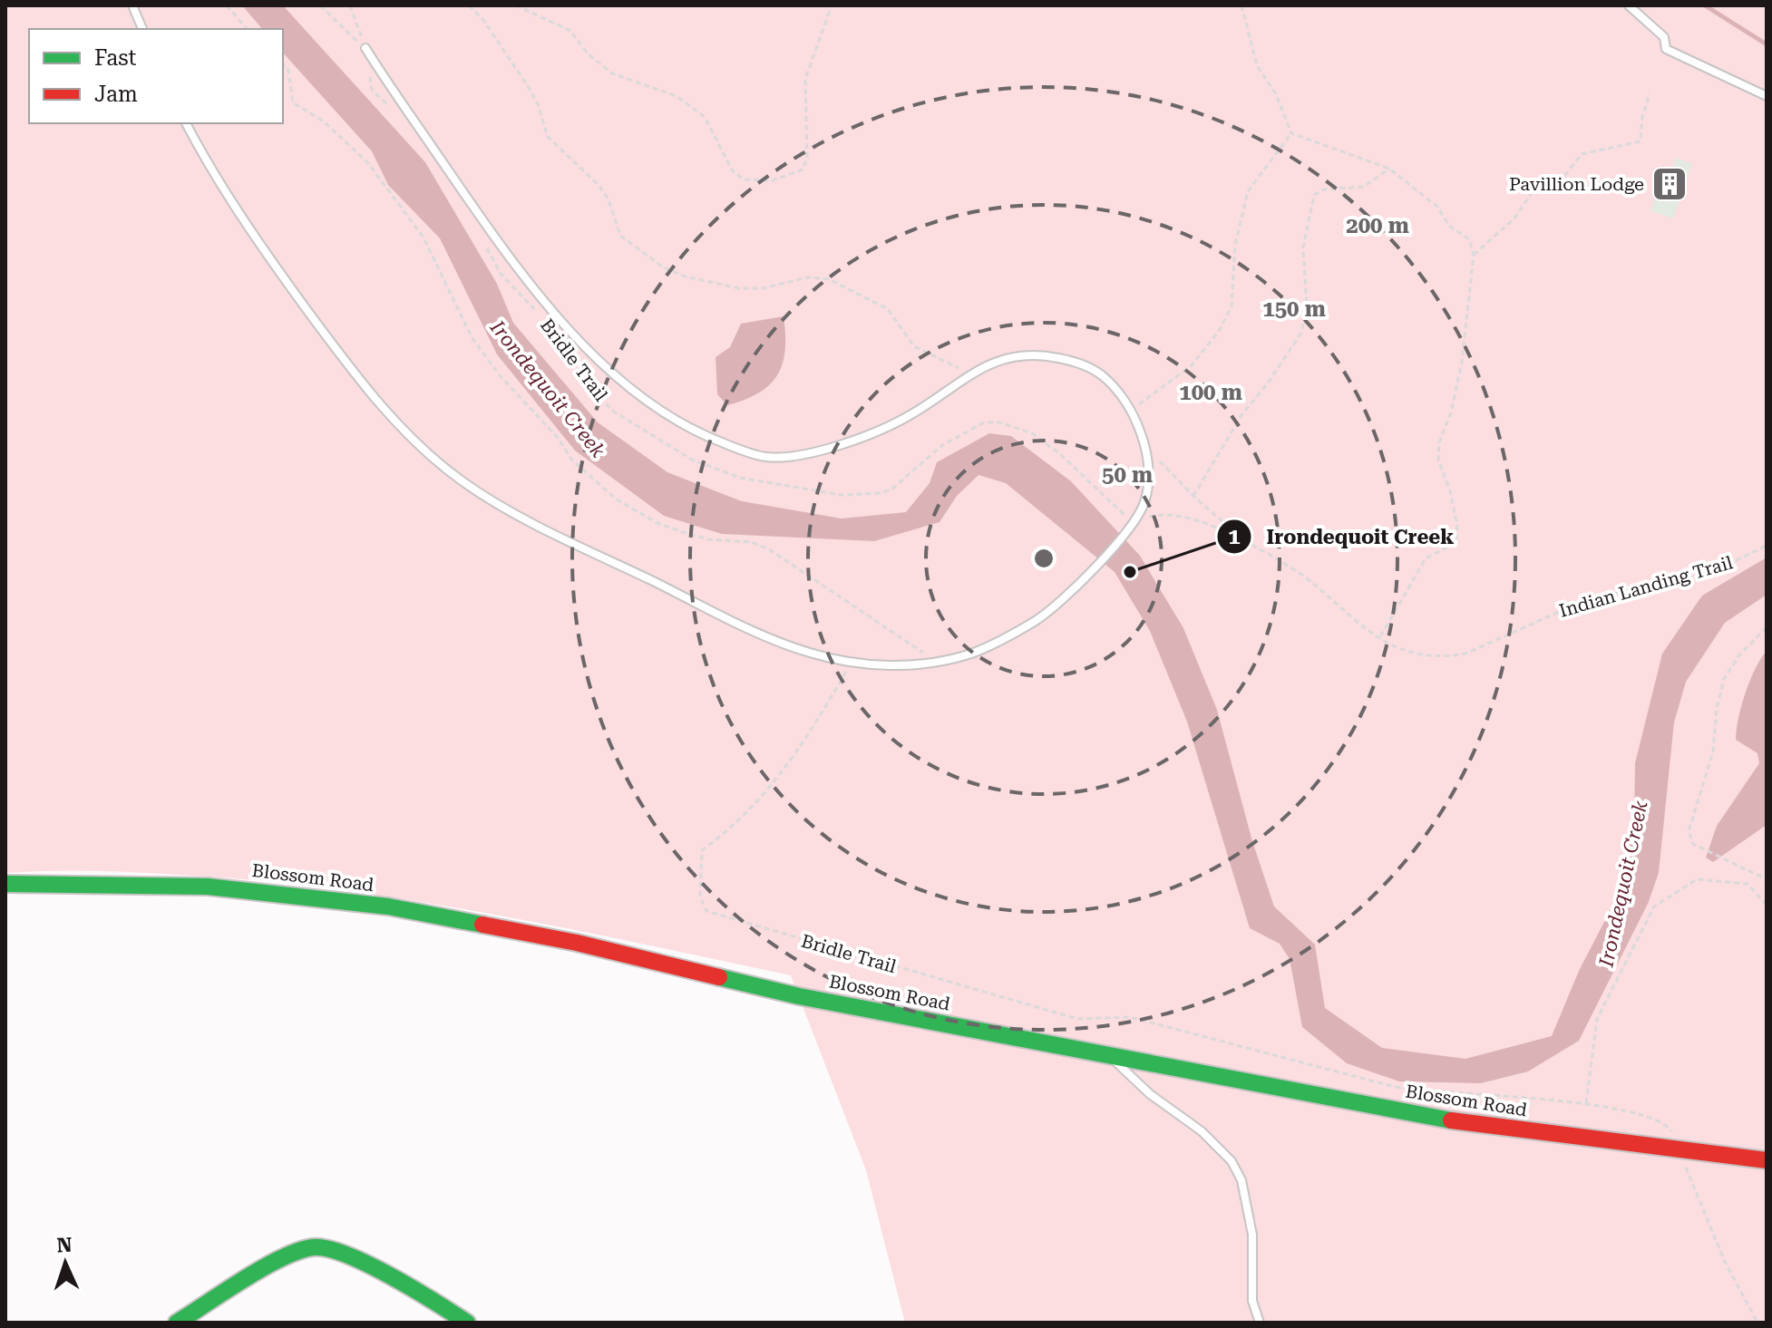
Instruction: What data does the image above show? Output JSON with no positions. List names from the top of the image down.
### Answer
{
  "streets": {
    "street": ["Blossom Road"],
    "path": ["Bridle Trail", "Indian Landing Trail"]
  },
  "crossings": [
    ["Bridle Trail", "Indian Landing Trail"],
    ["Bridle Trail", "Blossom Road"]
  ],
  "water": ["Irondequoit Creek"],
  "places": {
    "building": ["Pavillion Lodge"],
    "other": ["Irondequoit Creek"]
  },
  "legend": ["Fast", "Jam"],
  "north": "top",
  "rings": [
    "200 m",
    "150 m",
    "100 m",
    "50 m"
  ]
}
